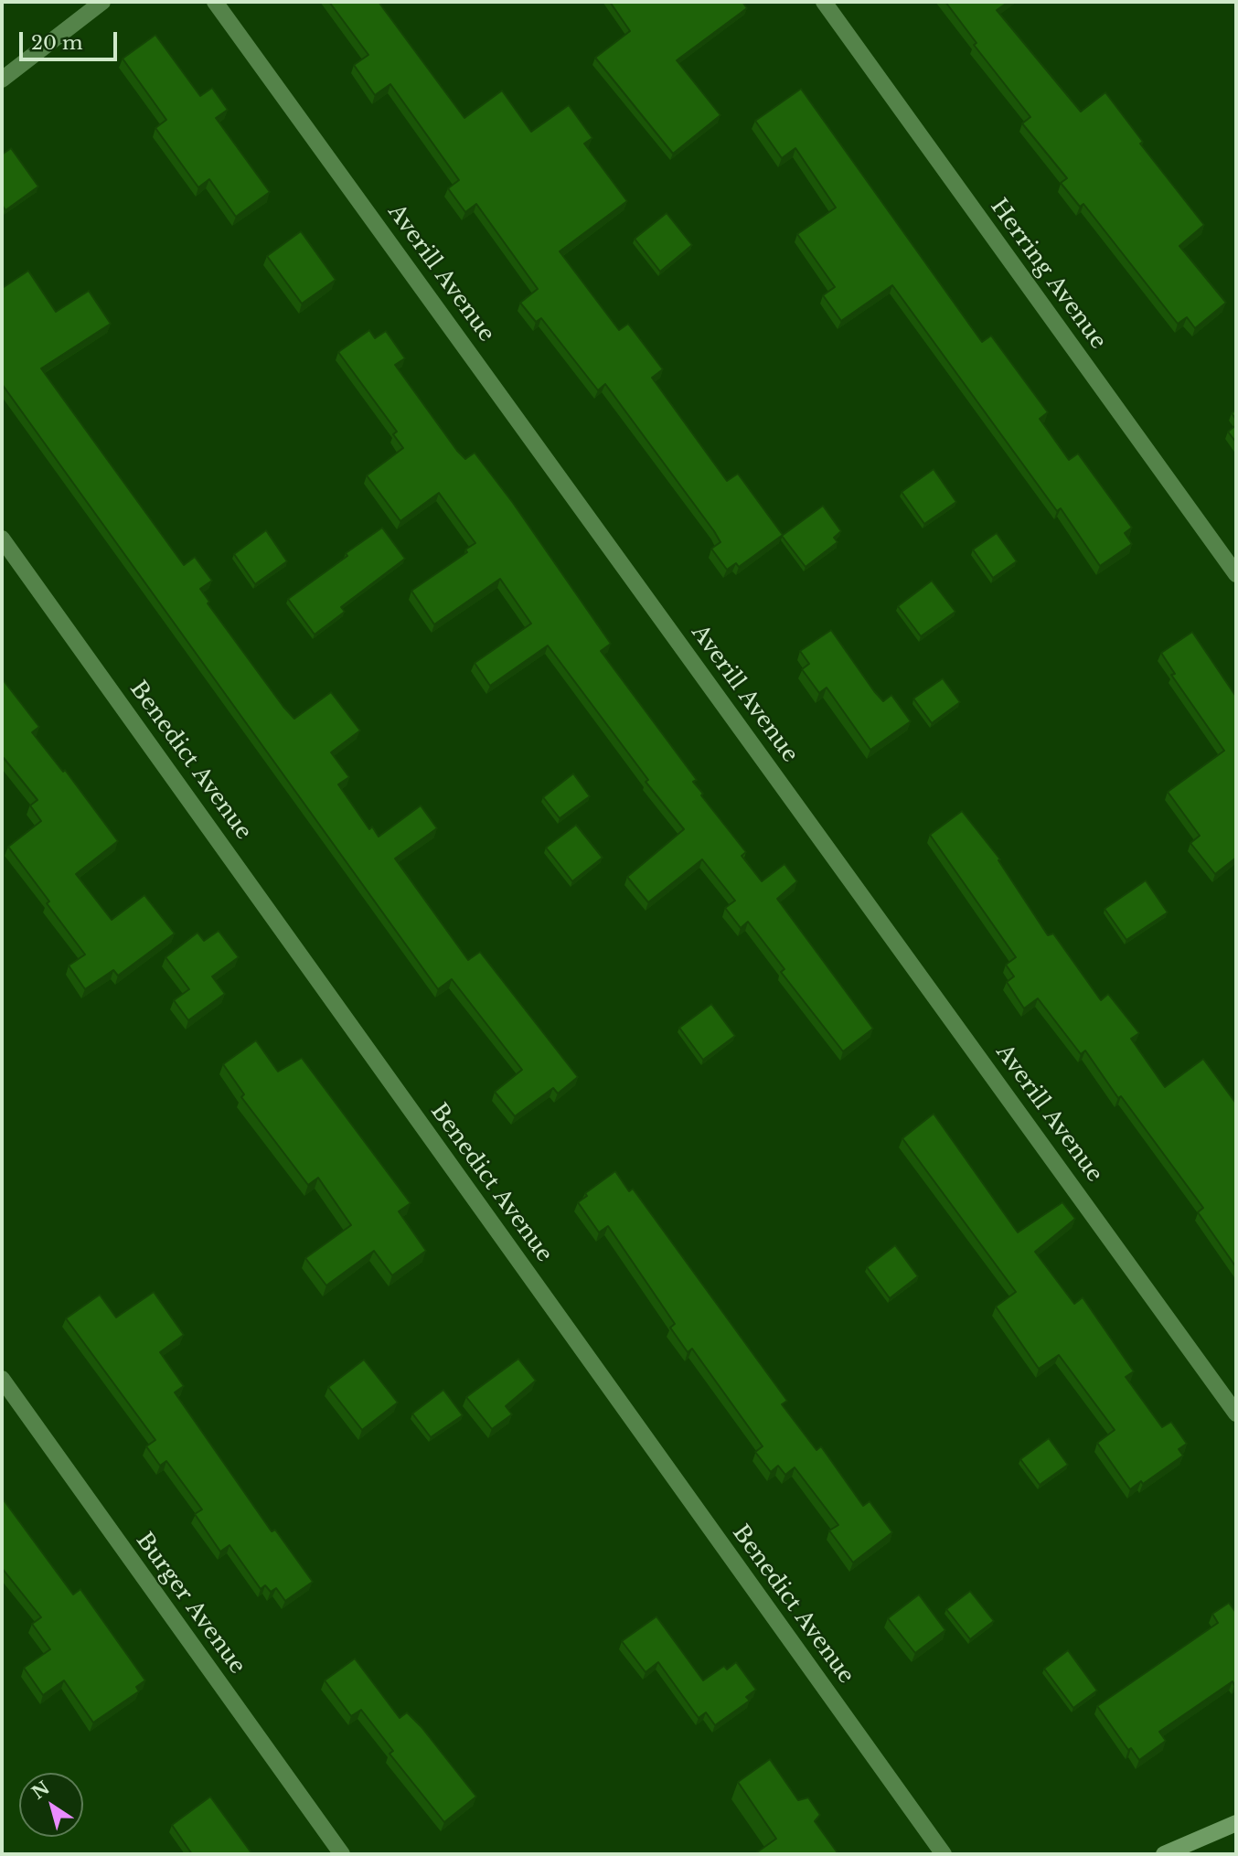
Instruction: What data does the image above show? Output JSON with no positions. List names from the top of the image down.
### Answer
{
  "streets": {
    "street": [
      "Averill Avenue",
      "Herring Avenue",
      "Benedict Avenue",
      "Burger Avenue"
    ]
  },
  "scale_bar": "20 m",
  "north": "top left"
}
